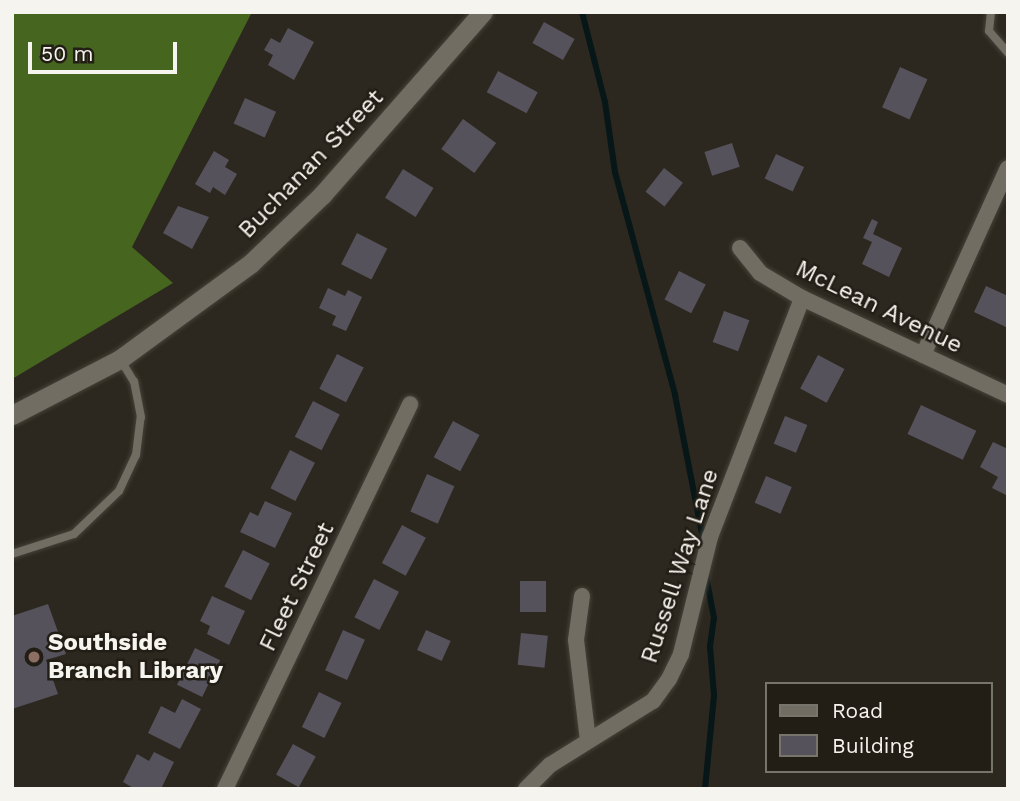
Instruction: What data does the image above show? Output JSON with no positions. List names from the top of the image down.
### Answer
{
  "streets": {
    "street": [
      "Buchanan Street",
      "McLean Avenue",
      "Russell Way Lane",
      "Fleet Street"
    ]
  },
  "crossings": [
    ["McLean Avenue", "Russell Way Lane"]
  ],
  "places": ["Southside Branch Library"],
  "legend": ["Road", "Building"],
  "scale_bar": "50 m"
}
